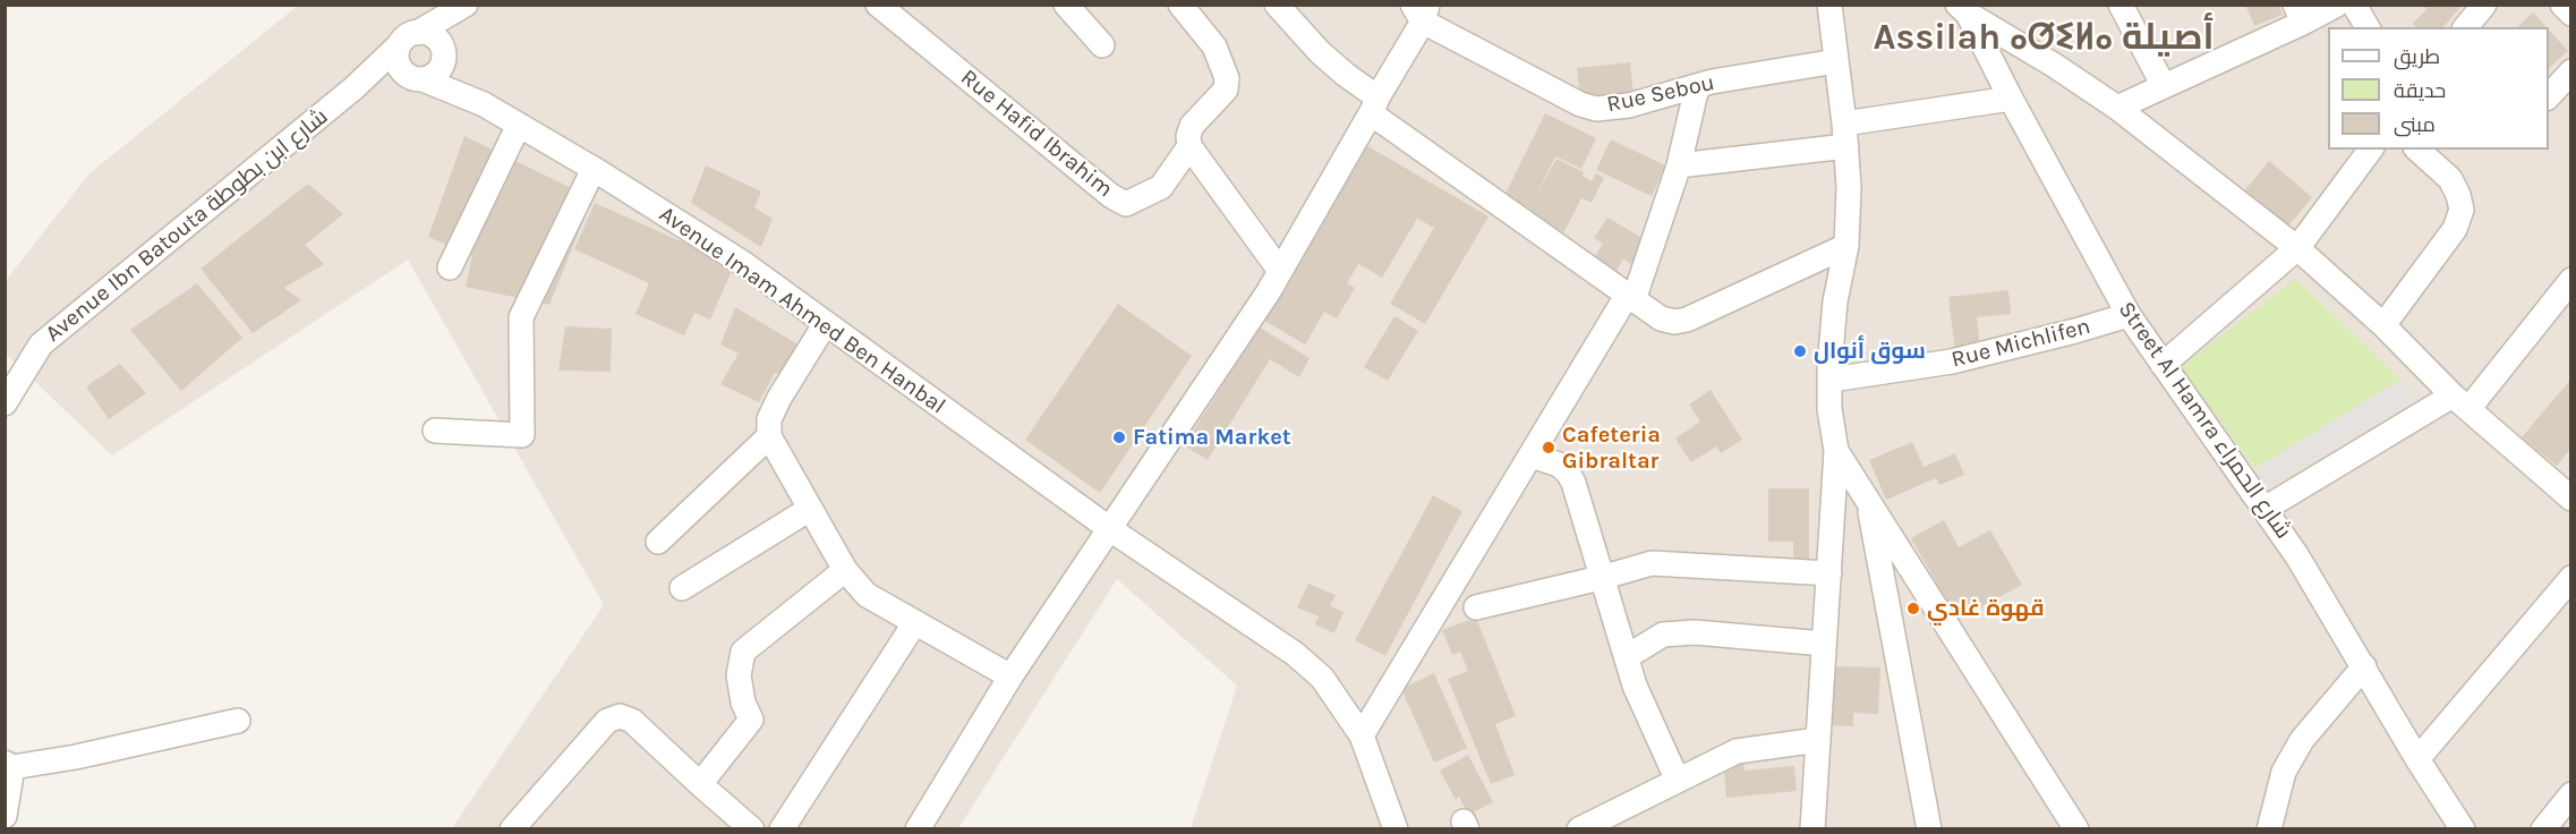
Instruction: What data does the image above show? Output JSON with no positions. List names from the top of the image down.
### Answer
{
  "streets": {
    "street": [
      "Rue Sebou",
      "Rue Hafid Ibrahim",
      "Avenue Ibn Batouta شارع ابن بطوطة",
      "Avenue Imam Ahmed Ben Hanbal",
      "Rue Michlifen",
      "Street Al Hamra شارع الحمراء"
    ]
  },
  "crossings": [
    ["Avenue Ibn Batouta شارع ابن بطوطة", "Avenue Imam Ahmed Ben Hanbal"],
    ["Rue Michlifen", "Street Al Hamra شارع الحمراء"]
  ],
  "districts": ["Assilah ⴰⵚⵉⵍⴰ أصيلة"],
  "places": [
    "سوق أنوال",
    "Fatima Market",
    "Cafeteria Gibraltar",
    "قهوة غادي"
  ],
  "legend": ["طريق", "حديقة", "مبنى"]
}
